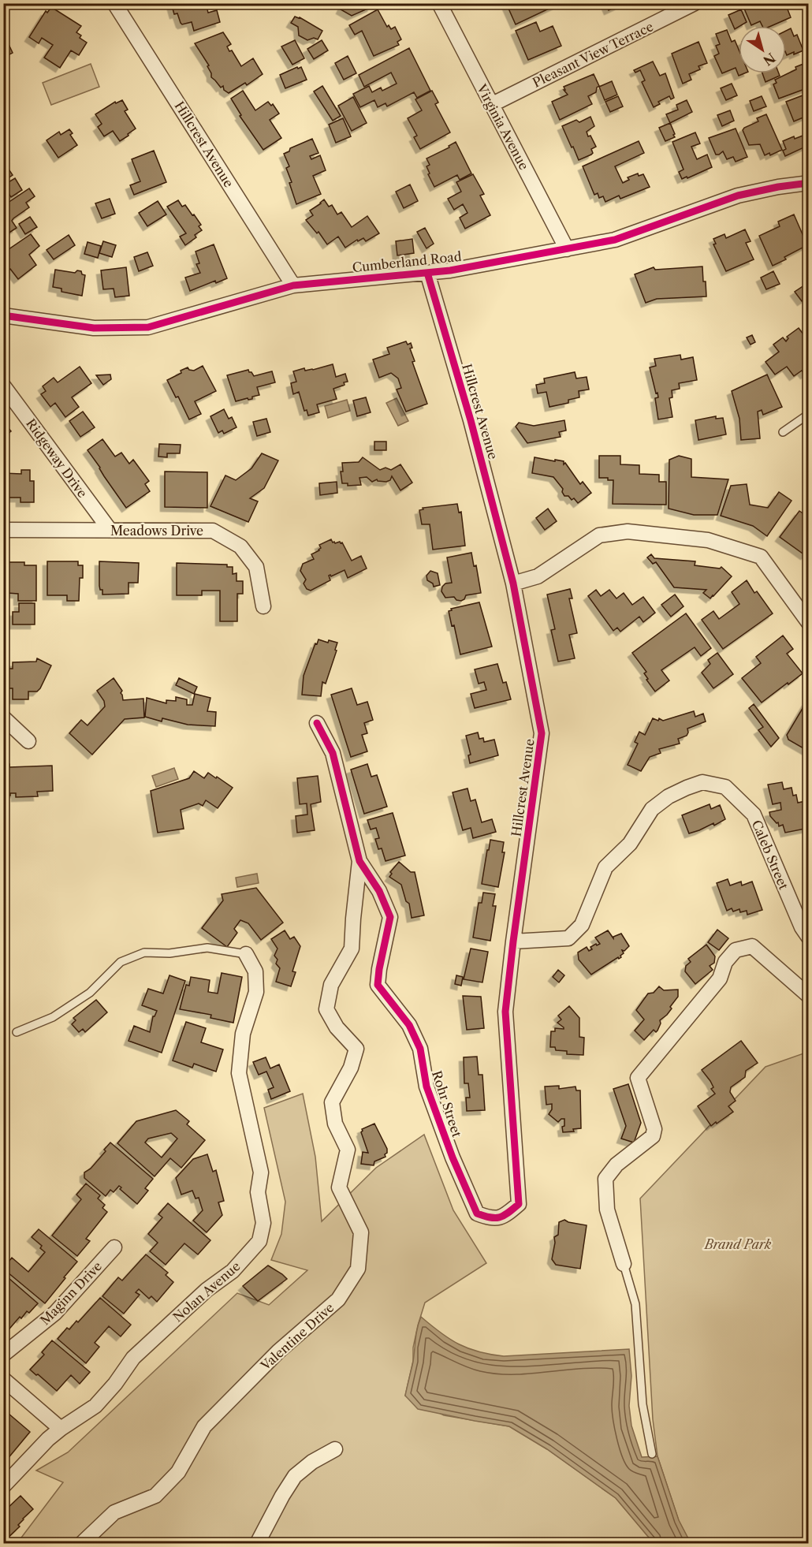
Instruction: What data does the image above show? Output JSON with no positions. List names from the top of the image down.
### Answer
{
  "streets": {
    "street": [
      "Pleasant View Terrace",
      "Virginia Avenue",
      "Hillcrest Avenue",
      "Cumberland Road",
      "Ridgeway Drive",
      "Meadows Drive",
      "Caleb Street",
      "Rohr Street",
      "Nolan Avenue",
      "Maginn Drive",
      "Valentine Drive"
    ]
  },
  "crossings": [
    ["Pleasant View Terrace", "Virginia Avenue"],
    ["Virginia Avenue", "Cumberland Road"],
    ["Hillcrest Avenue", "Cumberland Road"],
    ["Hillcrest Avenue", "Caleb Street"],
    ["Hillcrest Avenue", "Rohr Street"],
    ["Ridgeway Drive", "Meadows Drive"],
    ["Rohr Street", "Valentine Drive"]
  ],
  "parks": ["Brand Park"],
  "north": "bottom right"
}
